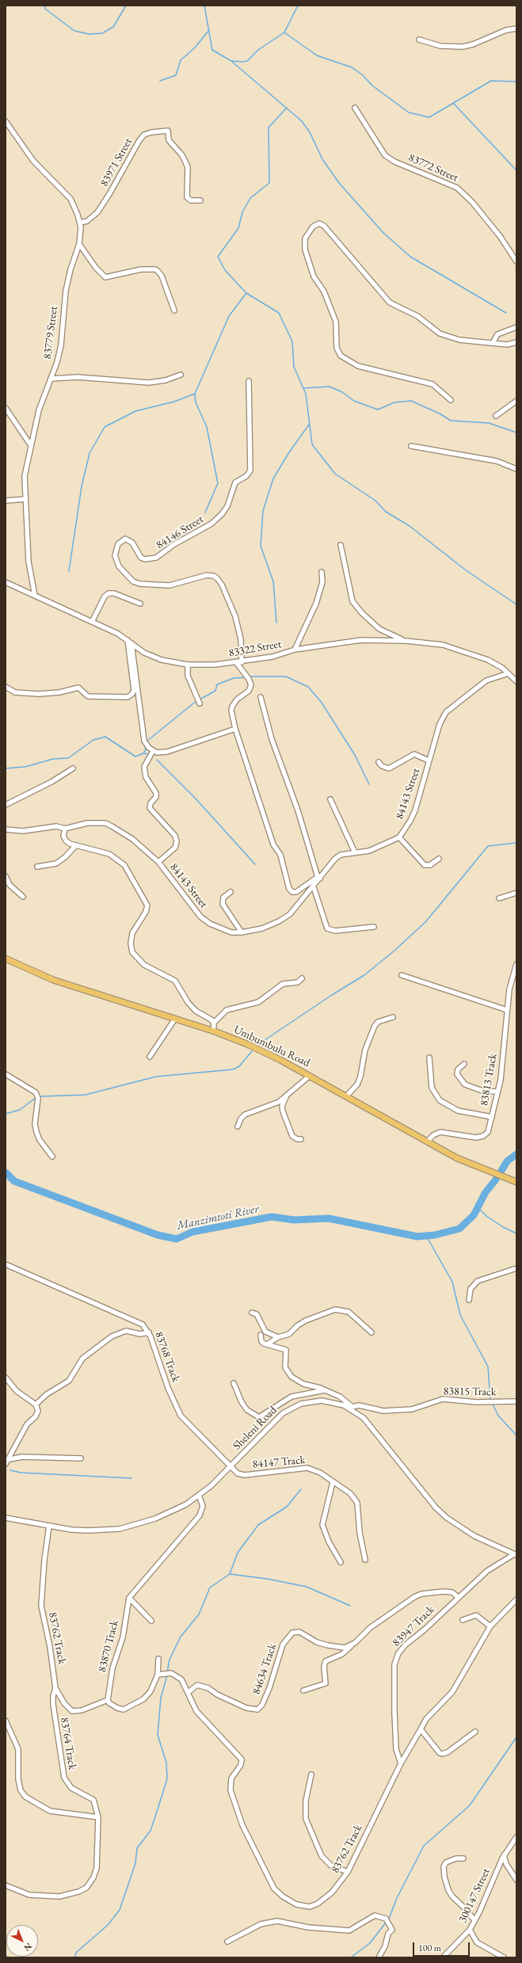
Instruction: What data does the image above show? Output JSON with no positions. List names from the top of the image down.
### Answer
{
  "streets": {
    "main road": ["Umbumbulu Road"],
    "street": [
      "83971 Street",
      "83772 Street",
      "83779 Street",
      "84146 Street",
      "83322 Street",
      "84143 Street",
      "83813 Track",
      "83768 Track",
      "83815 Track",
      "Sheleni Road",
      "84147 Track",
      "83947 Track",
      "83762 Track",
      "83870 Track",
      "84634 Track",
      "83764 Track",
      "300147 Street"
    ]
  },
  "crossings": [
    ["83971 Street", "83779 Street"],
    ["83779 Street", "83322 Street"],
    ["84146 Street", "83322 Street"],
    ["83322 Street", "84143 Street"],
    ["Umbumbulu Road", "83813 Track"],
    ["83768 Track", "Sheleni Road"],
    ["83768 Track", "84147 Track"],
    ["83815 Track", "Sheleni Road"],
    ["Sheleni Road", "84147 Track"],
    ["Sheleni Road", "83947 Track"],
    ["Sheleni Road", "83762 Track"],
    ["83947 Track", "83762 Track"],
    ["83762 Track", "83870 Track"],
    ["83762 Track", "84634 Track"],
    ["83762 Track", "83764 Track"]
  ],
  "water": ["Manzimtoti River"],
  "scale_bar": "100 m",
  "north": "bottom right"
}
